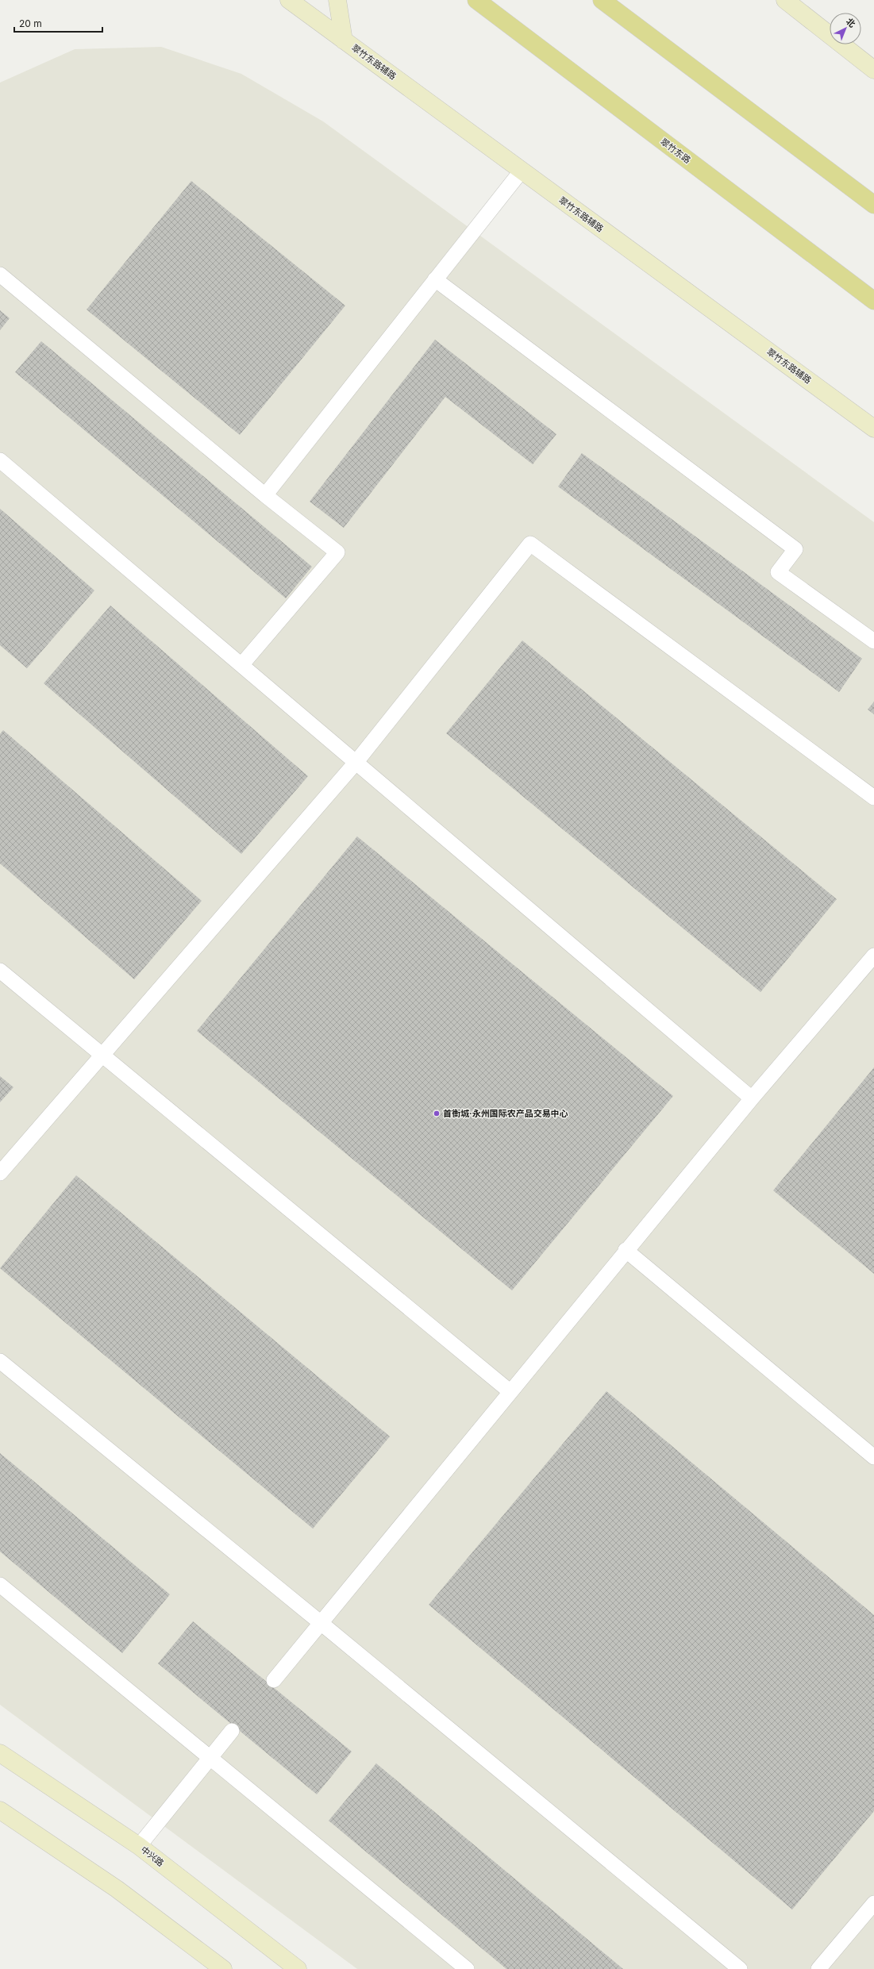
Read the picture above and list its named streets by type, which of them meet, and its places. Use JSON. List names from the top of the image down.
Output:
{
  "streets": {
    "main road": ["翠竹东路辅路", "翠竹东路", "中兴路"]
  },
  "places": ["首衡城·永州国际农产品交易中心"],
  "scale_bar": "20 m",
  "north": "top right"
}
